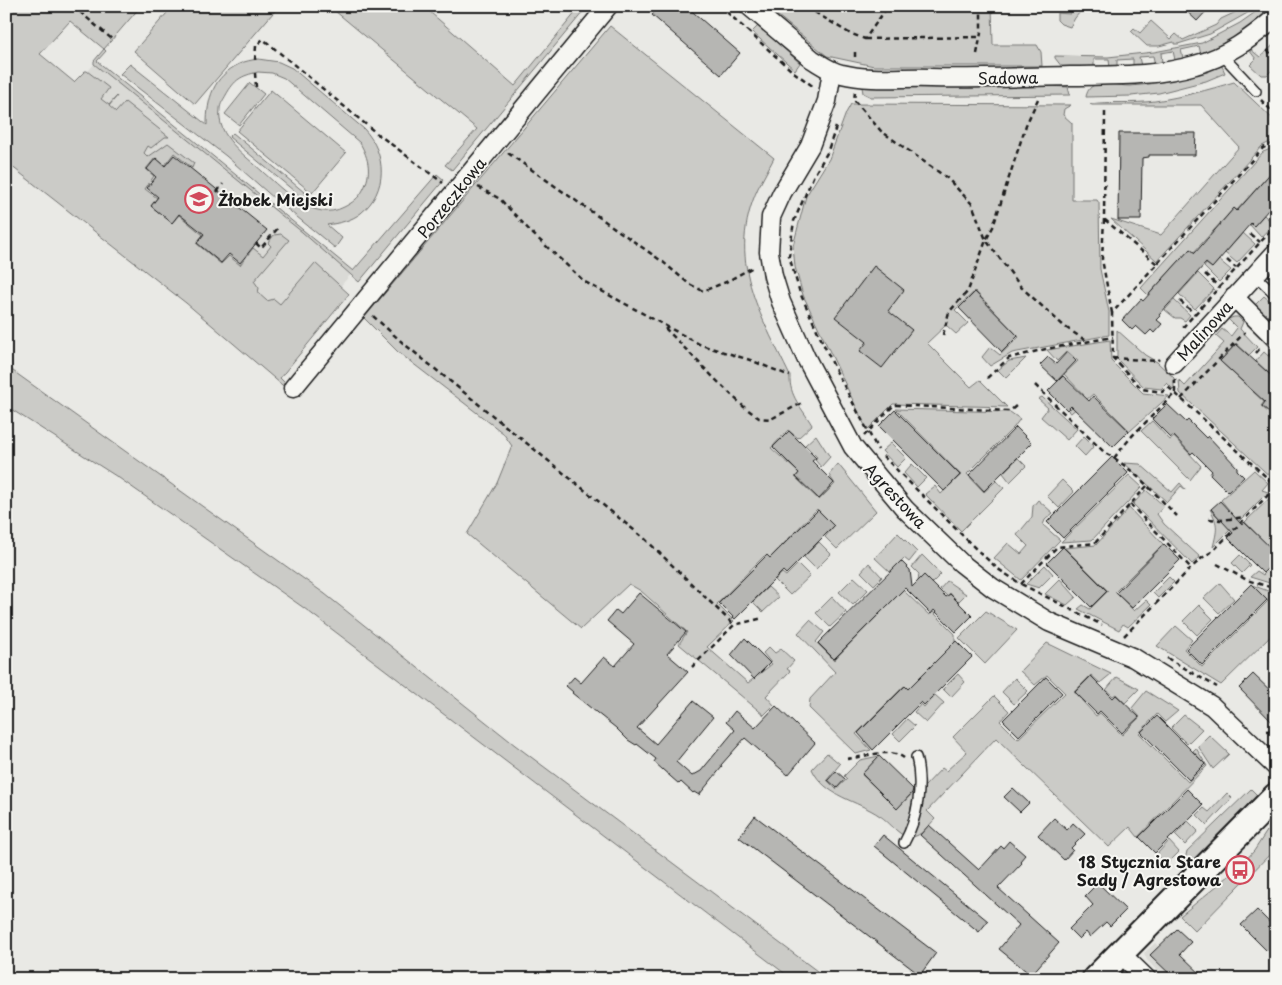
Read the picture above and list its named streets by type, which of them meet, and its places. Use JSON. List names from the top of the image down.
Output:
{
  "streets": {
    "street": [
      "Sadowa",
      "Porzeczkowa",
      "Malinowa",
      "Agrestowa"
    ]
  },
  "crossings": [
    ["Sadowa", "Agrestowa"]
  ],
  "places": {
    "school or university": ["Żłobek Miejski"],
    "bus stop": ["18 Stycznia Stare Sady / Agrestowa"]
  }
}
